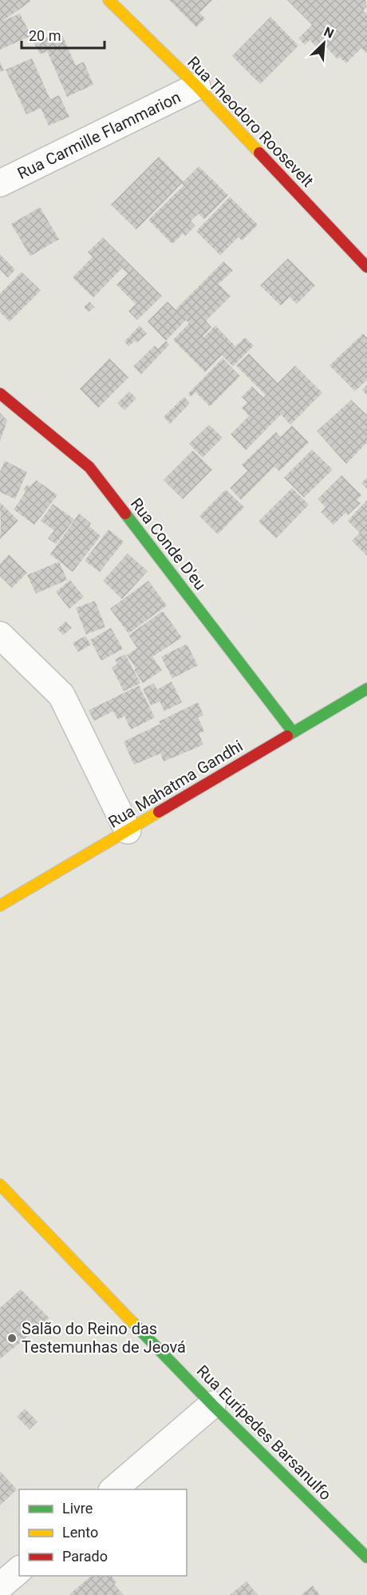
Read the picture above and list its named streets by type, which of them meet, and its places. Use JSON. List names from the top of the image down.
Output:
{
  "streets": {
    "street": [
      "Rua Theodoro Roosevelt",
      "Rua Carmille Flammarion",
      "Rua Conde D'eu",
      "Rua Mahatma Gandhi",
      "Rua Eurípedes Barsanulfo"
    ]
  },
  "crossings": [
    ["Rua Theodoro Roosevelt", "Rua Carmille Flammarion"],
    ["Rua Conde D'eu", "Rua Mahatma Gandhi"]
  ],
  "places": ["Salão do Reino das Testemunhas de Jeová"],
  "legend": ["Livre", "Lento", "Parado"],
  "scale_bar": "20 m",
  "north": "top right"
}
